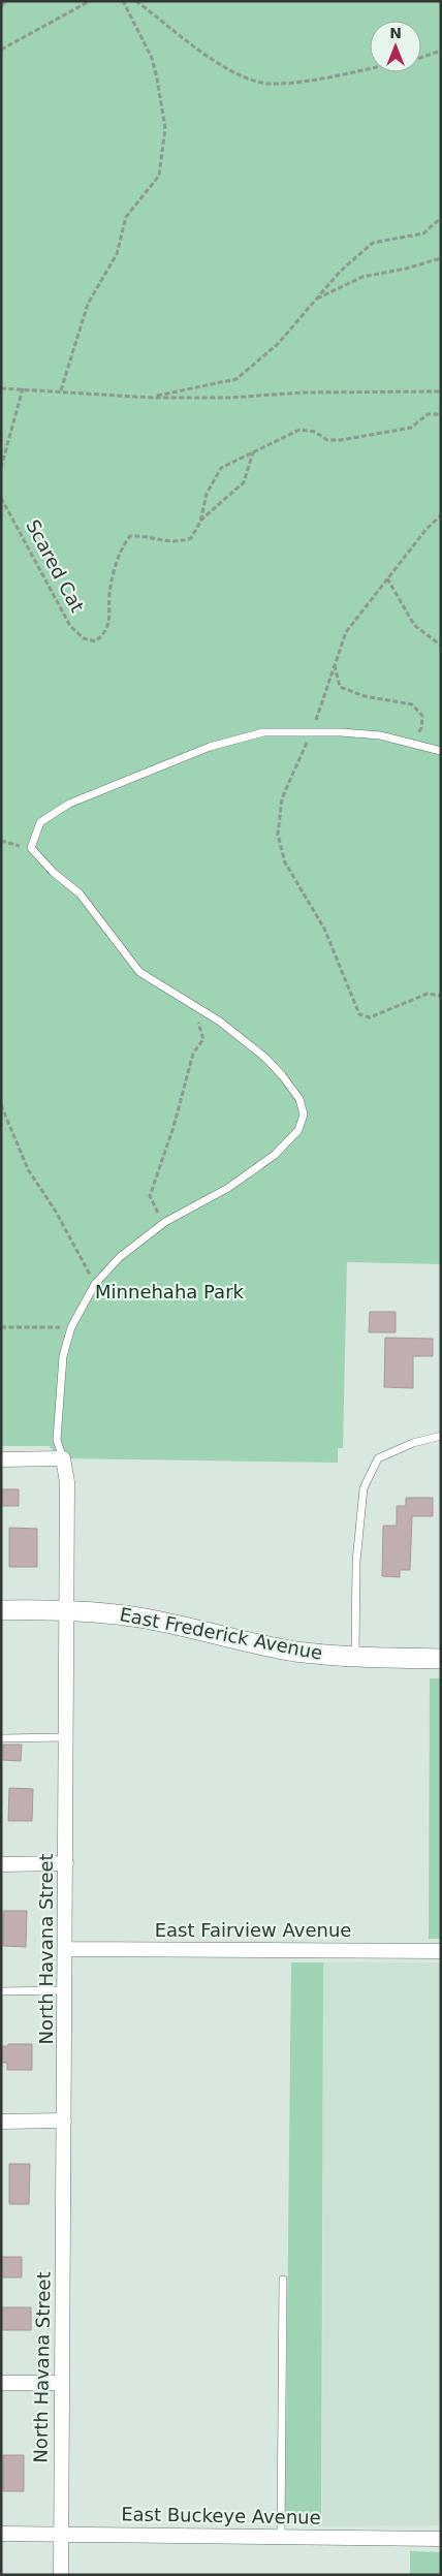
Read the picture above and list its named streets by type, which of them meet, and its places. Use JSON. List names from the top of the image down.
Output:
{
  "streets": {
    "main road": ["East Frederick Avenue"],
    "street": ["East Fairview Avenue", "North Havana Street", "East Buckeye Avenue"],
    "path": ["Scared Cat"]
  },
  "crossings": [
    ["East Frederick Avenue", "North Havana Street"],
    ["East Fairview Avenue", "North Havana Street"],
    ["North Havana Street", "East Buckeye Avenue"]
  ],
  "parks": ["Minnehaha Park"],
  "north": "top"
}
